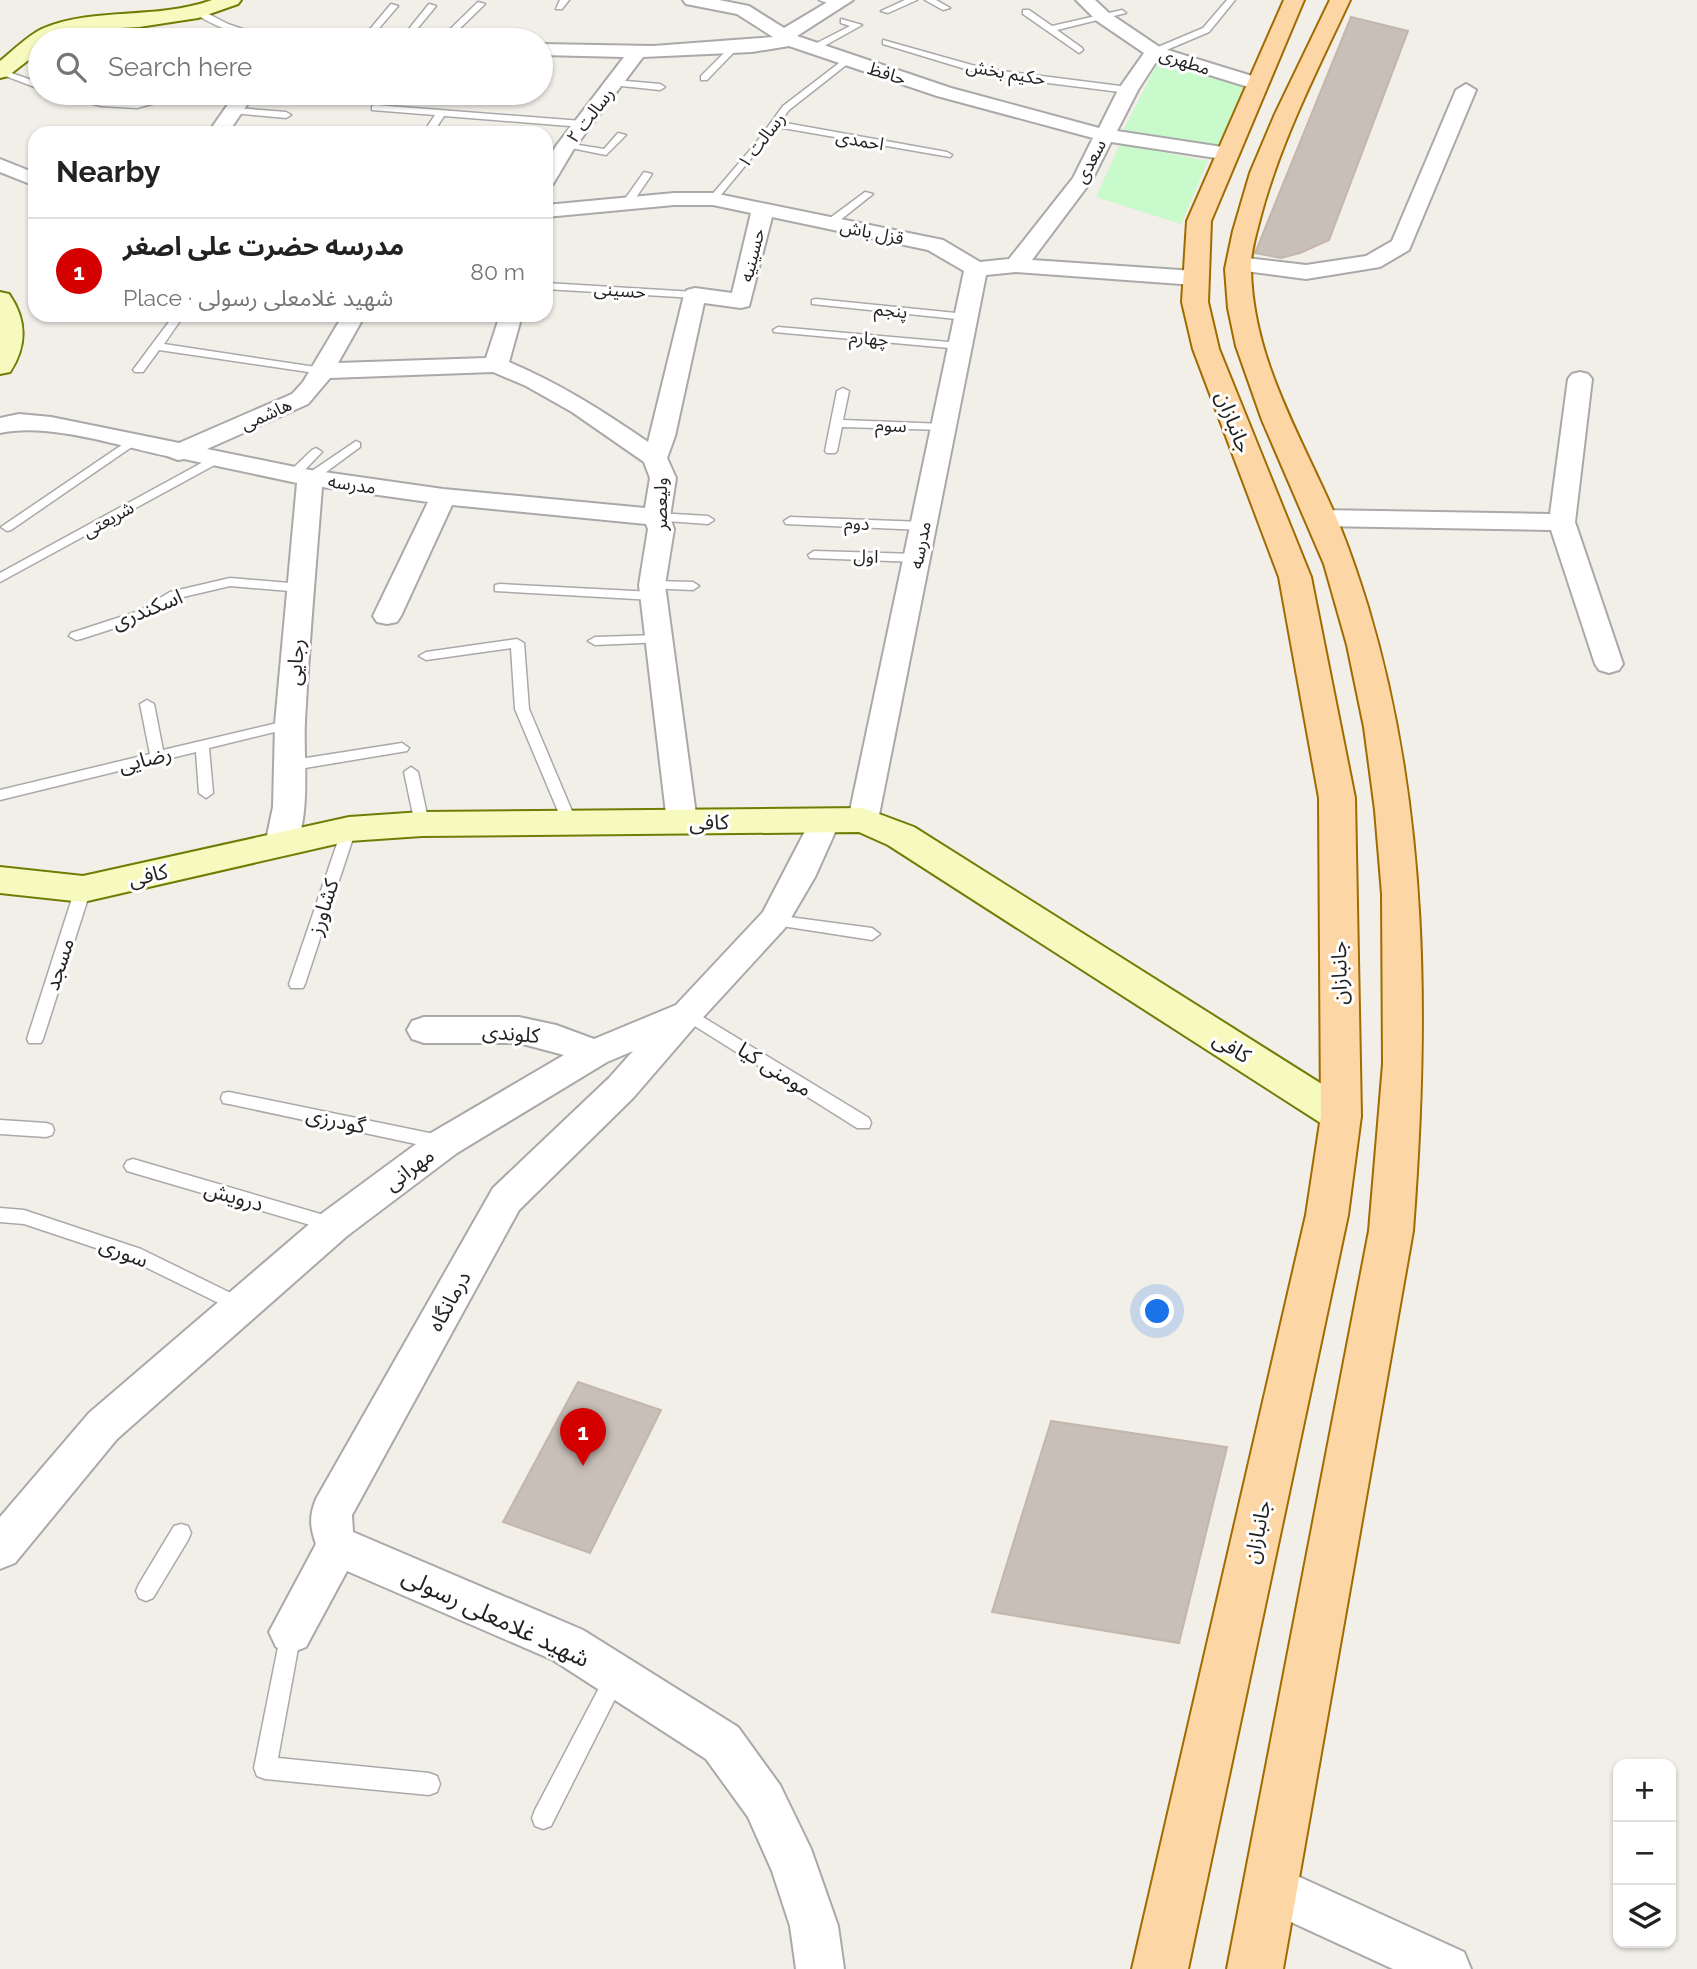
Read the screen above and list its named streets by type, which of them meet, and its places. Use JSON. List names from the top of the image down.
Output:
{
  "streets": {
    "main road": ["جانبازان"],
    "street": [
      "مطهری",
      "حافظ",
      "رسالت ۲",
      "سعدی",
      "قزل باش",
      "حسینیه",
      "هاشمی",
      "مدرسه",
      "ولیعصر",
      "رجایی",
      "کافی",
      "کلوندی",
      "مهرانی",
      "درمانگاه",
      "شهید غلامعلی رسولی"
    ],
    "lane": [
      "حکیم بخش",
      "رسالت ۱",
      "احمدی",
      "حسینی",
      "پنجم",
      "چهارم",
      "سوم",
      "شریعتی",
      "دوم",
      "اول",
      "اسکندری",
      "رضایی",
      "کشاورز",
      "مسجد",
      "مومنی کیا",
      "گودرزی",
      "درویش",
      "سوری"
    ]
  },
  "crossings": [
    ["مطهری", "سعدی"],
    ["مطهری", "جانبازان"],
    ["حکیم بخش", "سعدی"],
    ["حافظ", "رسالت ۲"],
    ["حافظ", "رسالت ۱"],
    ["حافظ", "سعدی"],
    ["حافظ", "جانبازان"],
    ["رسالت ۱", "احمدی"],
    ["رسالت ۱", "قزل باش"],
    ["قزل باش", "حسینیه"],
    ["قزل باش", "مدرسه"],
    ["حسینیه", "حسینی"],
    ["پنجم", "مدرسه"],
    ["چهارم", "مدرسه"],
    ["هاشمی", "مدرسه"],
    ["هاشمی", "ولیعصر"],
    ["جانبازان", "کافی"],
    ["سوم", "مدرسه"],
    ["مدرسه", "ولیعصر"],
    ["مدرسه", "شریعتی"],
    ["مدرسه", "دوم"],
    ["مدرسه", "اول"],
    ["مدرسه", "رجایی"],
    ["مدرسه", "کافی"],
    ["ولیعصر", "کافی"],
    ["اسکندری", "رجایی"],
    ["رجایی", "رضایی"],
    ["رجایی", "کافی"],
    ["کافی", "کشاورز"],
    ["کافی", "مسجد"],
    ["کافی", "مهرانی"],
    ["کلوندی", "مهرانی"],
    ["مومنی کیا", "مهرانی"],
    ["مومنی کیا", "درمانگاه"],
    ["گودرزی", "مهرانی"],
    ["مهرانی", "درویش"],
    ["مهرانی", "سوری"],
    ["مهرانی", "درمانگاه"],
    ["درمانگاه", "شهید غلامعلی رسولی"]
  ],
  "page": {
    "search": "Search here",
    "heading": "Nearby",
    "list": [
      {
        "mark": "1",
        "name": "مدرسه حضرت علی اصغر",
        "note": "Place · شهید غلامعلی رسولی",
        "value": "80 m"
      }
    ],
    "pins": "1",
    "map_buttons": ["+", "−"]
  }
}
